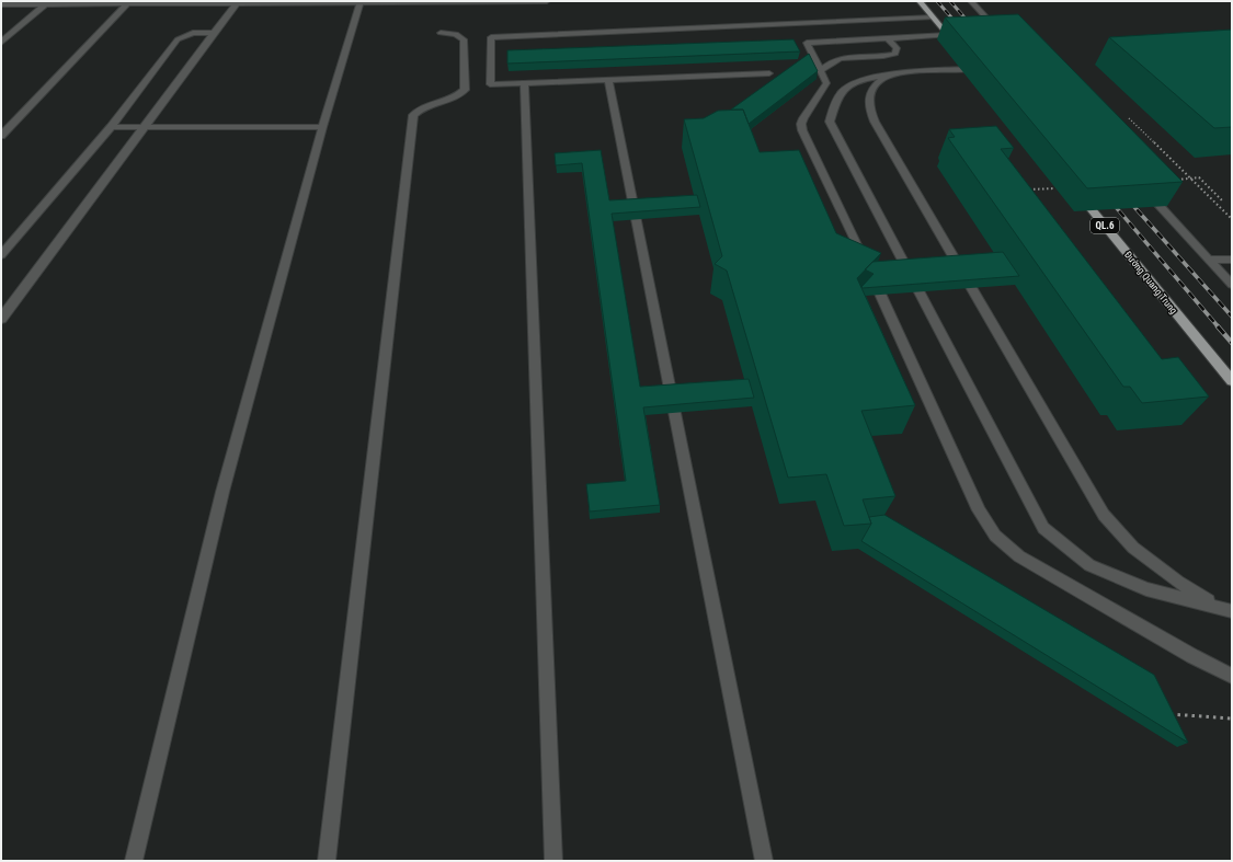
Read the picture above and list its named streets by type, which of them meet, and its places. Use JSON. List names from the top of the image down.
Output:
{
  "streets": {
    "highway": ["QL.6", "Đường Quang Trung"]
  }
}
